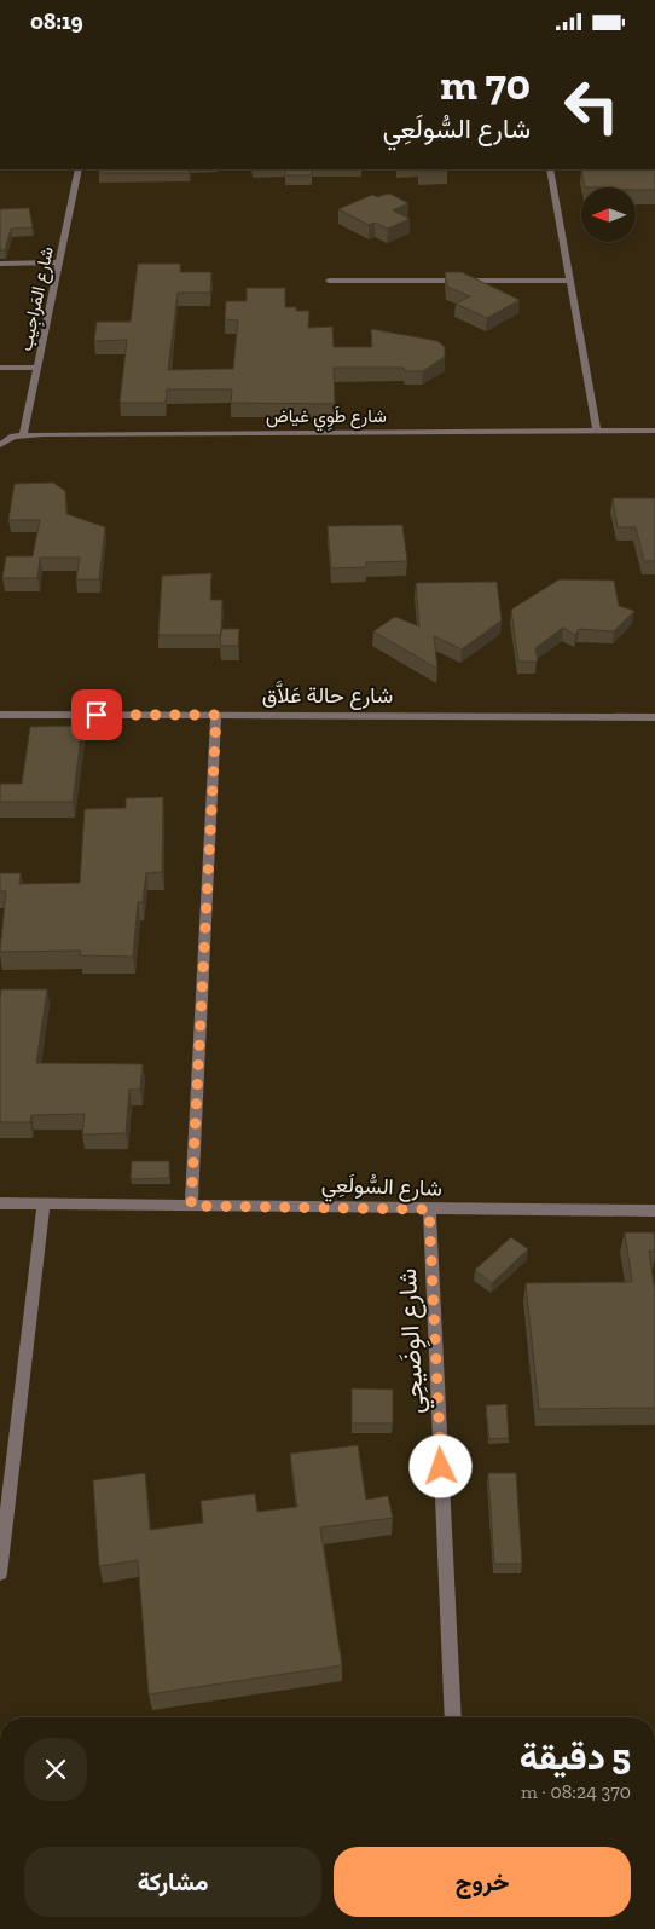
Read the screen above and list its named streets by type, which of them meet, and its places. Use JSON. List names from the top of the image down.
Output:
{
  "streets": {
    "street": [
      "شارع المَراجِيب",
      "شارع طَوِي غياض",
      "شارع حالة عَلاَّق",
      "شارع السُّولَعِي",
      "شارع الوِضَيحِي"
    ]
  },
  "crossings": [
    ["شارع المَراجِيب", "شارع طَوِي غياض"],
    ["شارع السُّولَعِي", "شارع الوِضَيحِي"]
  ],
  "north": "left",
  "page": {
    "status": "08:19",
    "turn": ["70 m", "شارع السُّولَعِي"],
    "heading": ["5 دقيقة", "370 m · 08:24"],
    "buttons": ["خروج", "مشاركة"]
  }
}
